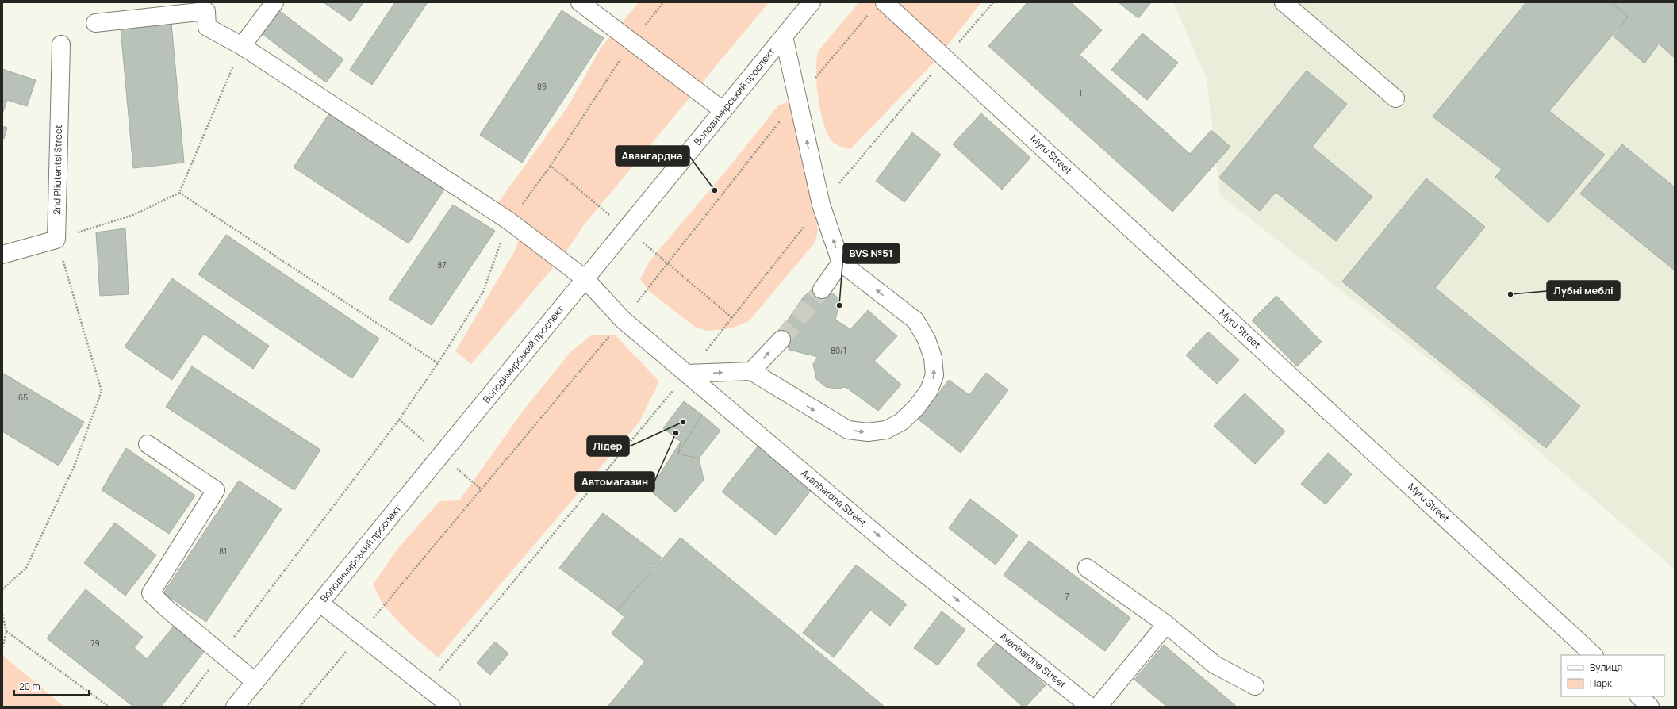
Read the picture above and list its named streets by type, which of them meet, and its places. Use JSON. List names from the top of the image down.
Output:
{
  "streets": {
    "street": [
      "Володимирський проспект",
      "Myru Street",
      "2nd Pliutentsi Street",
      "Avanhardna Street"
    ]
  },
  "crossings": [
    ["Володимирський проспект", "Avanhardna Street"]
  ],
  "one_way": ["Avanhardna Street"],
  "places": [
    "Авангардна",
    "Лубні меблі",
    "BVS №51",
    "Лідер",
    "Автомагазин"
  ],
  "house_numbers": [
    "89",
    "1",
    "87",
    "80/1",
    "65",
    "81",
    "7",
    "79"
  ],
  "legend": ["Вулиця", "Парк"],
  "scale_bar": "20 m"
}
